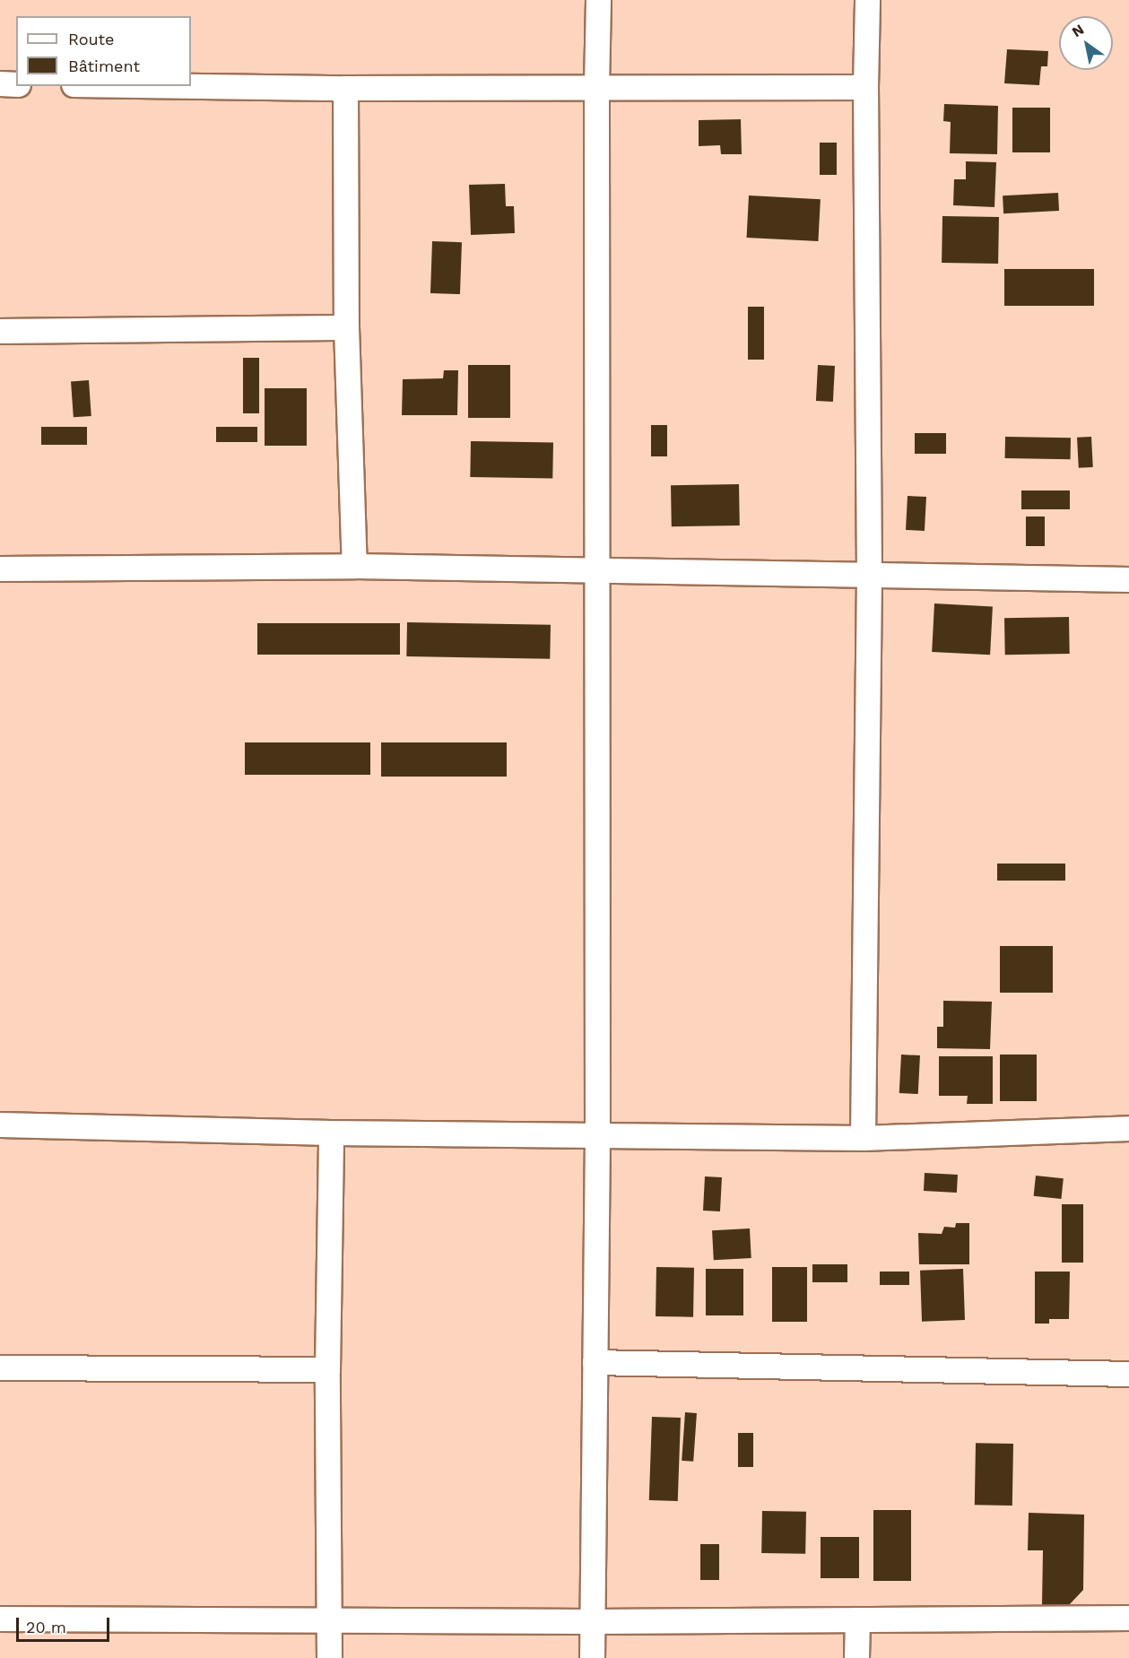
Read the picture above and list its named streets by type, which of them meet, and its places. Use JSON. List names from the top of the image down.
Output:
{
  "legend": ["Route", "Bâtiment"],
  "scale_bar": "20 m",
  "north": "top left"
}
